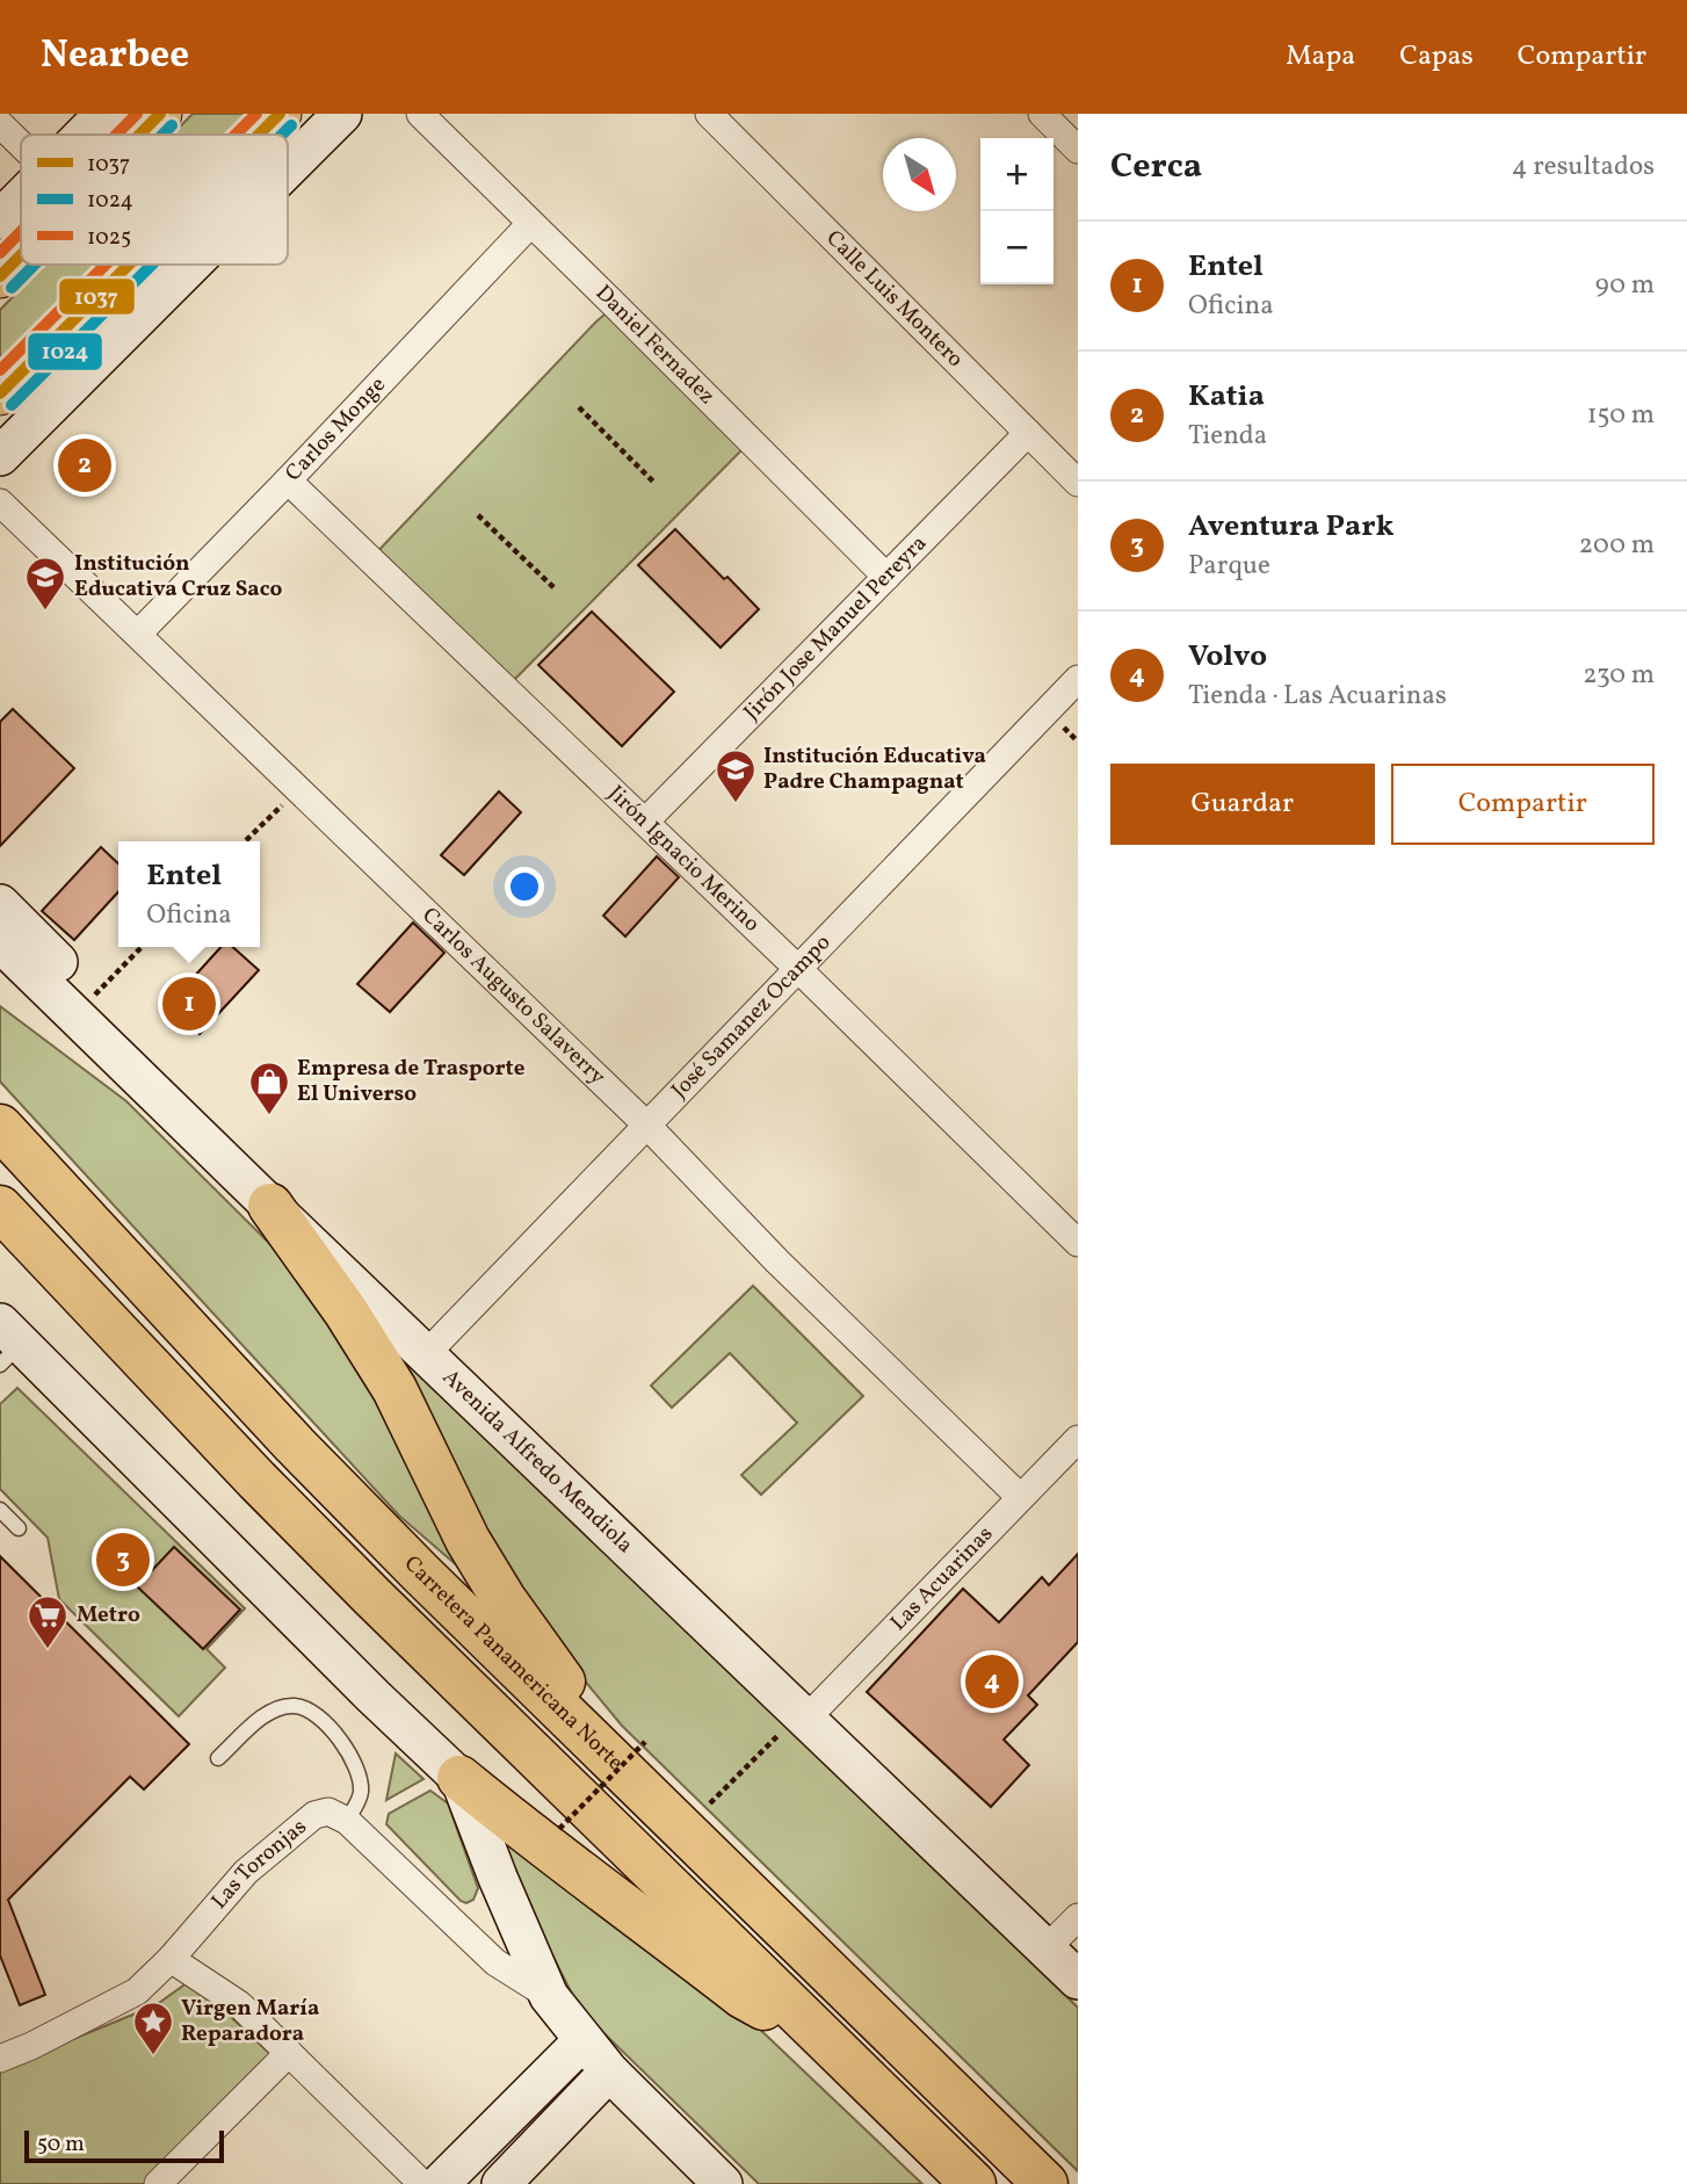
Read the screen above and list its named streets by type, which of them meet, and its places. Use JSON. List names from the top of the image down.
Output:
{
  "streets": {
    "highway": ["Carretera Panamericana Norte"],
    "main road": ["Avenida Alfredo Mendiola"],
    "street": [
      "Calle Luis Montero",
      "Daniel Fernadez",
      "Carlos Monge",
      "Jirón Jose Manuel Pereyra",
      "Jirón Ignacio Merino",
      "Carlos Augusto Salaverry",
      "José Samanez Ocampo",
      "Las Acuarinas",
      "Las Toronjas"
    ]
  },
  "crossings": [
    ["Calle Luis Montero", "Jirón Jose Manuel Pereyra"],
    ["Daniel Fernadez", "Carlos Monge"],
    ["Daniel Fernadez", "Jirón Jose Manuel Pereyra"],
    ["Carlos Monge", "Jirón Ignacio Merino"],
    ["Carlos Monge", "Carlos Augusto Salaverry"],
    ["Jirón Jose Manuel Pereyra", "Jirón Ignacio Merino"],
    ["Jirón Ignacio Merino", "José Samanez Ocampo"],
    ["Carlos Augusto Salaverry", "José Samanez Ocampo"],
    ["Carlos Augusto Salaverry", "Las Acuarinas"],
    ["José Samanez Ocampo", "Avenida Alfredo Mendiola"],
    ["Avenida Alfredo Mendiola", "Las Acuarinas"]
  ],
  "places": {
    "school or university": ["Institución Educativa Cruz Saco", "Institución Educativa Padre Champagnat"],
    "shop": ["Empresa de Trasporte El Universo"],
    "supermarket": ["Metro"],
    "place": ["Virgen María Reparadora"]
  },
  "lines": ["transit line 1037", "transit line 1025", "transit line 1024"],
  "legend": ["1037", "1024", "1025"],
  "scale_bar": "50 m",
  "north": "bottom right",
  "page": {
    "header": "Nearbee",
    "nav": ["Mapa", "Capas", "Compartir"],
    "heading": ["Cerca", "4 resultados"],
    "map_buttons": ["+", "−"],
    "list": [
      {
        "mark": "1",
        "name": "Entel",
        "note": "Oficina",
        "value": "90 m"
      },
      {
        "mark": "2",
        "name": "Katia",
        "note": "Tienda",
        "value": "150 m"
      },
      {
        "mark": "3",
        "name": "Aventura Park",
        "note": "Parque",
        "value": "200 m"
      },
      {
        "mark": "4",
        "name": "Volvo",
        "note": "Tienda · Las Acuarinas",
        "value": "230 m"
      }
    ],
    "pins": [
      "2",
      "1",
      "3",
      "4"
    ],
    "buttons": ["Guardar", "Compartir"],
    "popup": ["Entel", "Oficina"],
    "scale": "50 m"
  }
}
